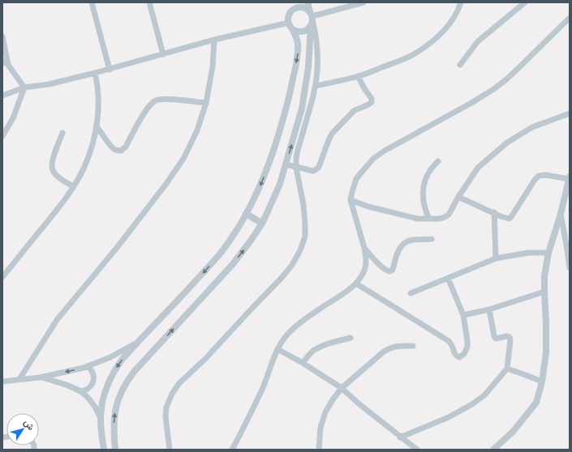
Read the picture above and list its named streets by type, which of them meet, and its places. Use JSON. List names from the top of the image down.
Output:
{
  "north": "top right"
}
